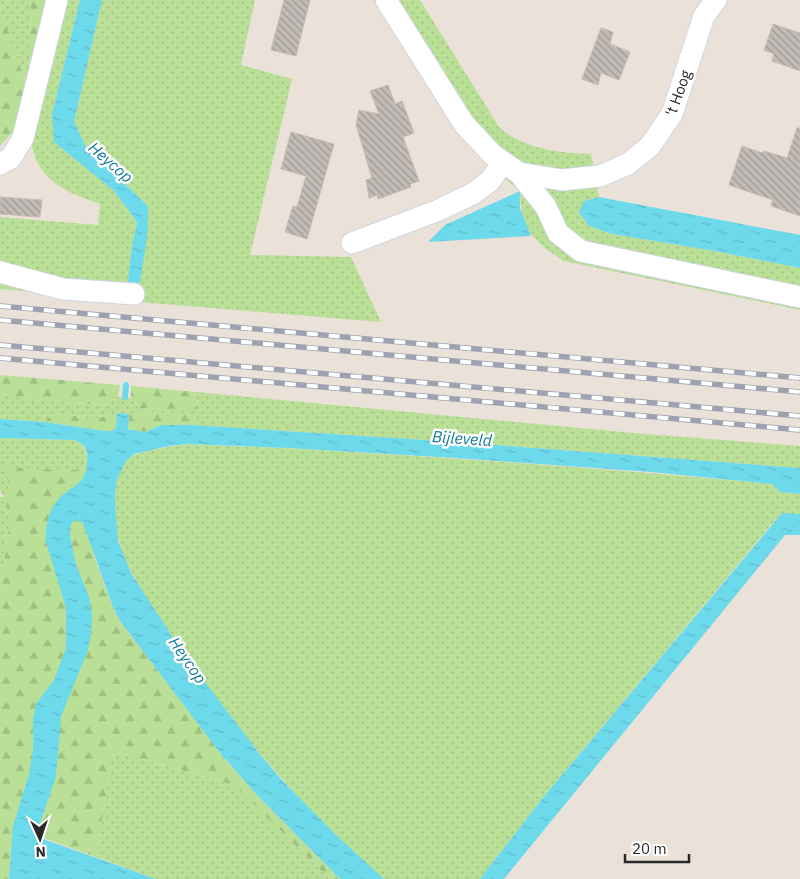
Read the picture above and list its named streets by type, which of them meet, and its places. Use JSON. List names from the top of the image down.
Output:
{
  "streets": {
    "street": ["'t Hoog"]
  },
  "water": ["Heycop", "Bijleveld"],
  "scale_bar": "20 m",
  "north": "bottom"
}
